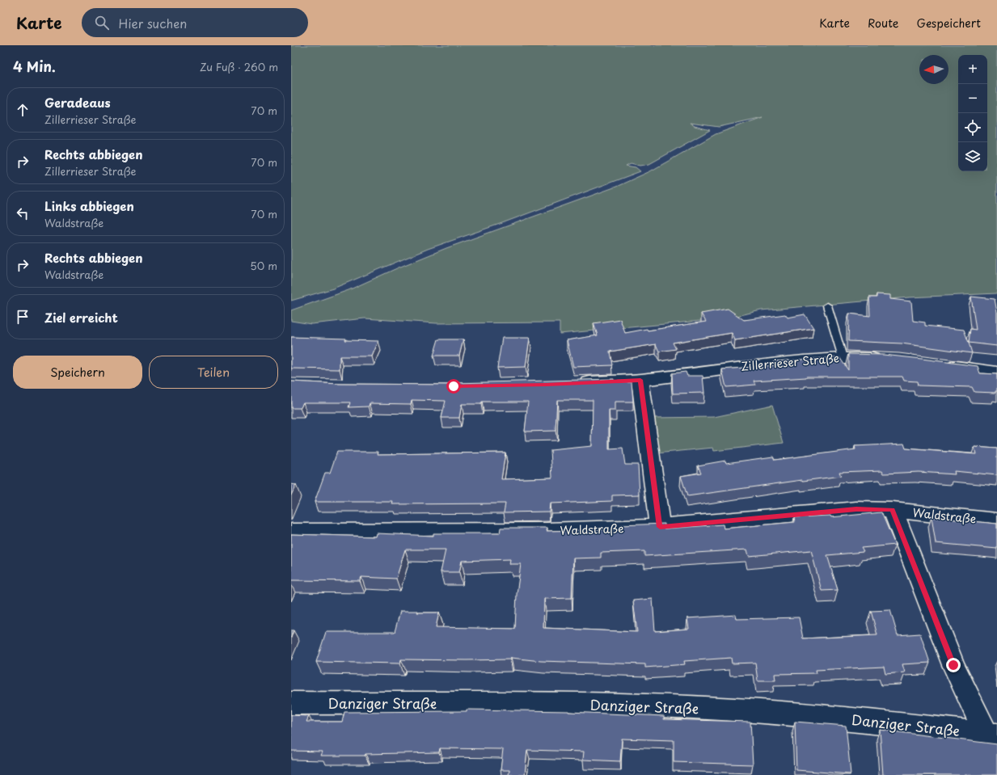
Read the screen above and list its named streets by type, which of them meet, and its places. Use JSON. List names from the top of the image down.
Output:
{
  "streets": {
    "street": ["Zillerrieser Straße", "Waldstraße", "Danziger Straße"]
  },
  "crossings": [
    ["Waldstraße", "Danziger Straße"]
  ],
  "north": "left",
  "page": {
    "header": "Karte",
    "search": "Hier suchen",
    "nav": ["Karte", "Route", "Gespeichert"],
    "heading": ["4 Min.", "Zu Fuß · 260 m"],
    "map_buttons": ["+", "−"],
    "list": [
      ["Geradeaus", "Zillerrieser Straße", "70 m"],
      ["Rechts abbiegen", "Zillerrieser Straße", "70 m"],
      ["Links abbiegen", "Waldstraße", "70 m"],
      ["Rechts abbiegen", "Waldstraße", "50 m"],
      "Ziel erreicht"
    ],
    "buttons": ["Speichern", "Teilen"]
  }
}
